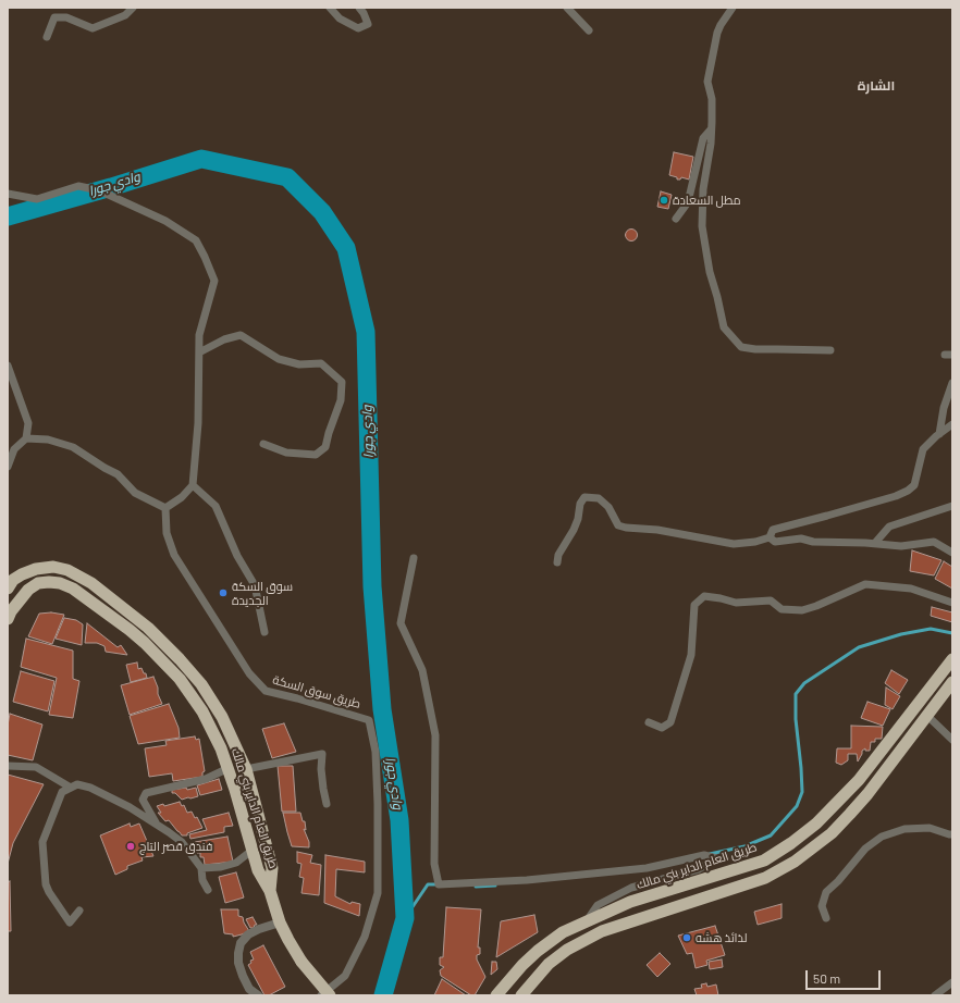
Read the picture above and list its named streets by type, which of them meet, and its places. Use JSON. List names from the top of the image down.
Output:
{
  "streets": {
    "highway": ["طريق العام الداير بني مالك"],
    "street": ["طريق سوق السكة"]
  },
  "districts": ["الشارة"],
  "water": ["وادي جورا"],
  "places": [
    "مطل السعادة",
    "سوق السكة الجديدة",
    "فندق قصر التاج",
    "لذائذ هشه"
  ],
  "scale_bar": "50 m"
}
